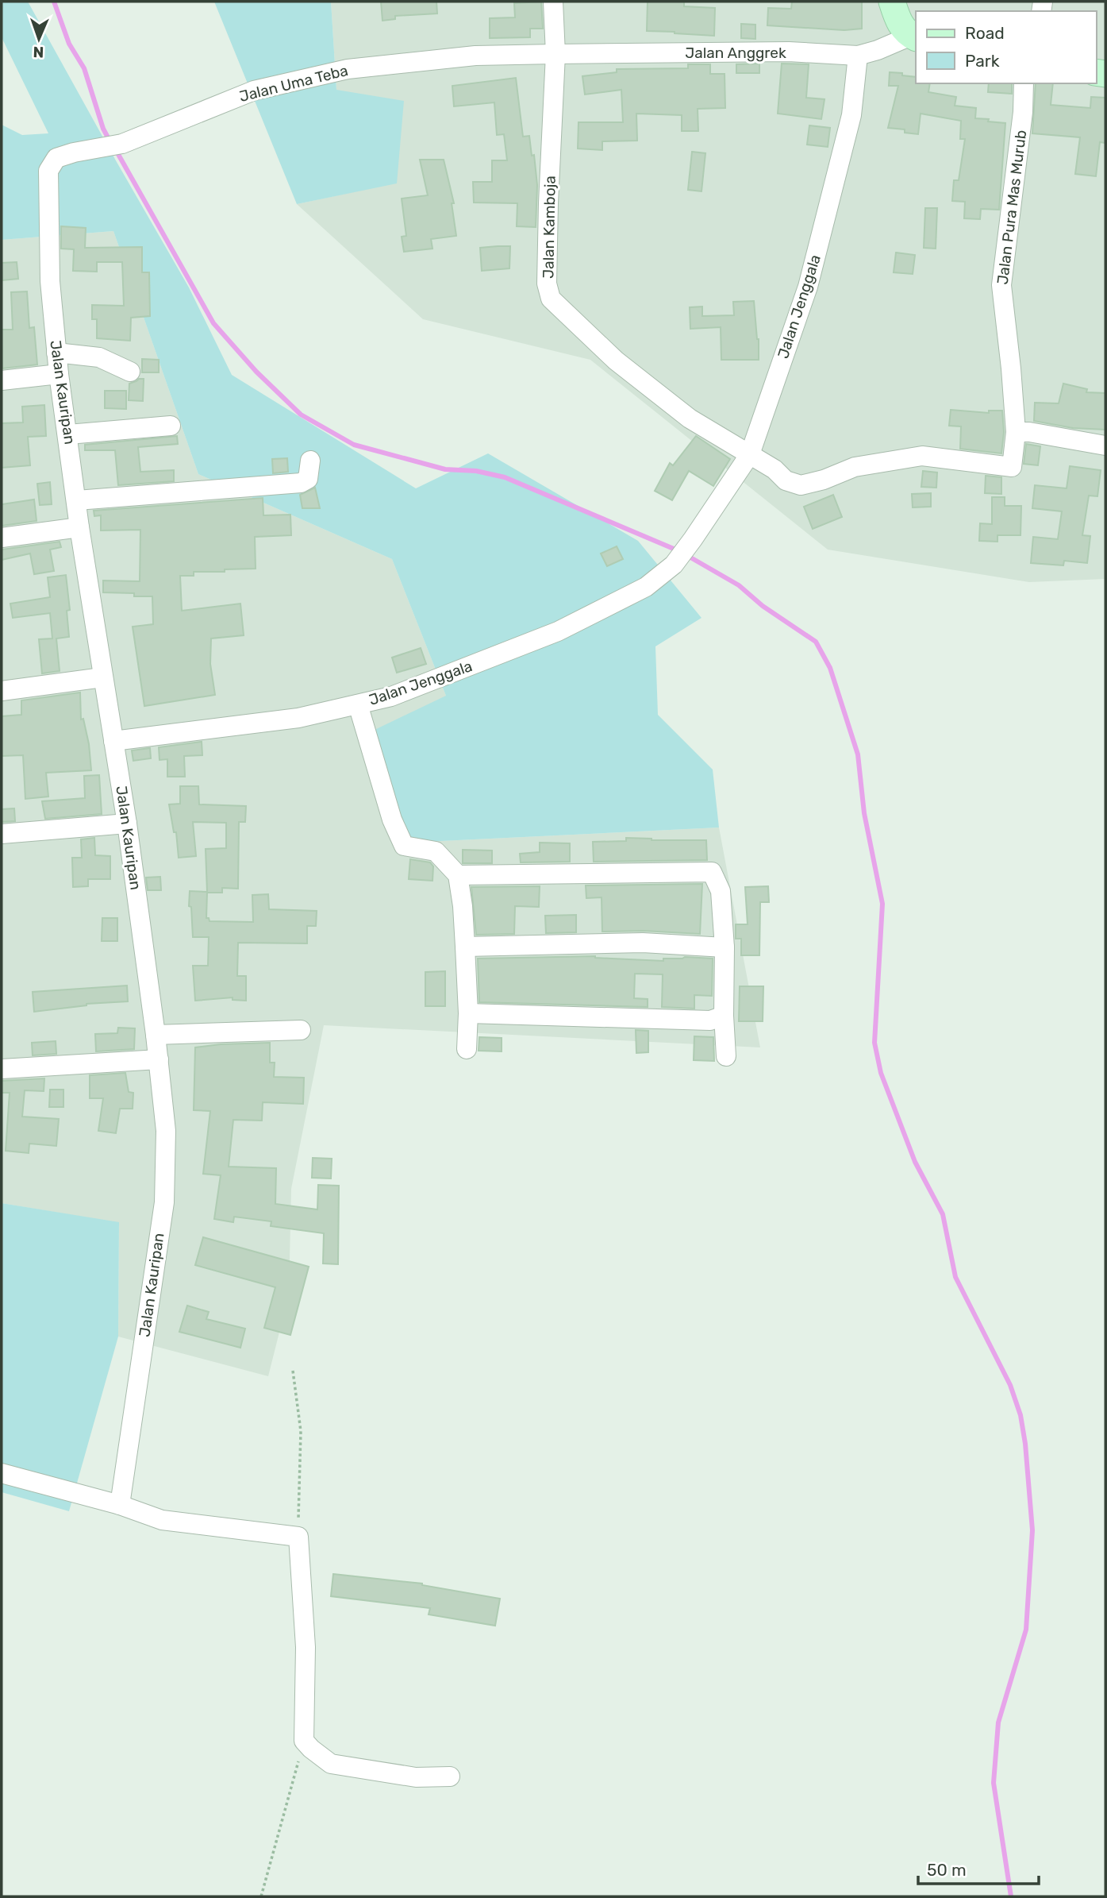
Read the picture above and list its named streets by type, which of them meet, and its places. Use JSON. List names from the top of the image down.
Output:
{
  "streets": {
    "street": [
      "Jalan Anggrek",
      "Jalan Uma Teba",
      "Jalan Pura Mas Murub",
      "Jalan Kamboja",
      "Jalan Jenggala",
      "Jalan Kauripan"
    ]
  },
  "crossings": [
    ["Jalan Anggrek", "Jalan Uma Teba"],
    ["Jalan Anggrek", "Jalan Kamboja"],
    ["Jalan Anggrek", "Jalan Jenggala"],
    ["Jalan Uma Teba", "Jalan Kamboja"],
    ["Jalan Uma Teba", "Jalan Kauripan"],
    ["Jalan Pura Mas Murub", "Jalan Kamboja"],
    ["Jalan Kamboja", "Jalan Jenggala"],
    ["Jalan Jenggala", "Jalan Kauripan"]
  ],
  "legend": ["Road", "Park"],
  "scale_bar": "50 m",
  "north": "bottom"
}
